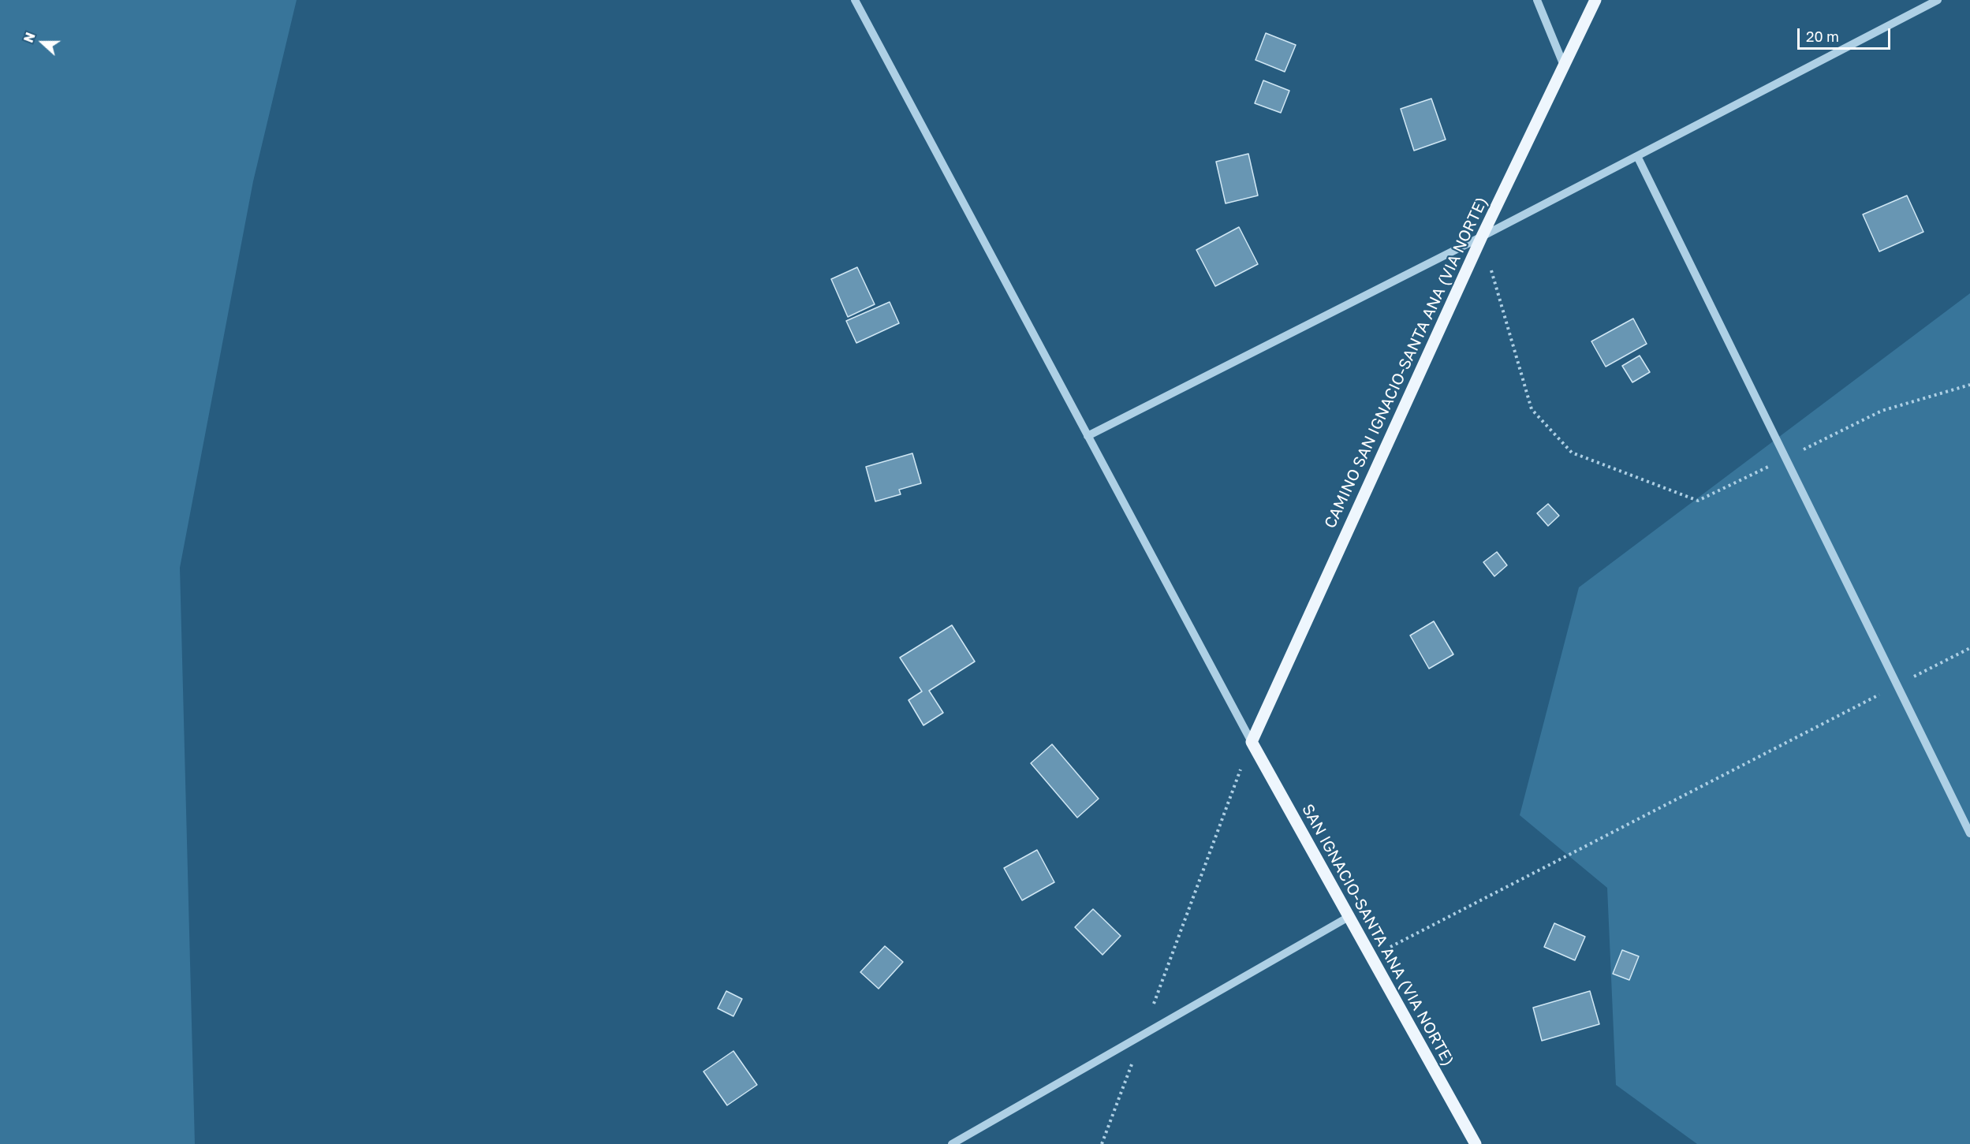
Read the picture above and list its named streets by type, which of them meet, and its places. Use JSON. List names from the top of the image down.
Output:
{
  "streets": {
    "main road": ["CAMINO SAN IGNACIO-SANTA ANA (VIA NORTE)", "SAN IGNACIO-SANTA ANA (VIA NORTE)"]
  },
  "crossings": [
    ["CAMINO SAN IGNACIO-SANTA ANA (VIA NORTE)", "SAN IGNACIO-SANTA ANA (VIA NORTE)"]
  ],
  "scale_bar": "20 m",
  "north": "left"
}
